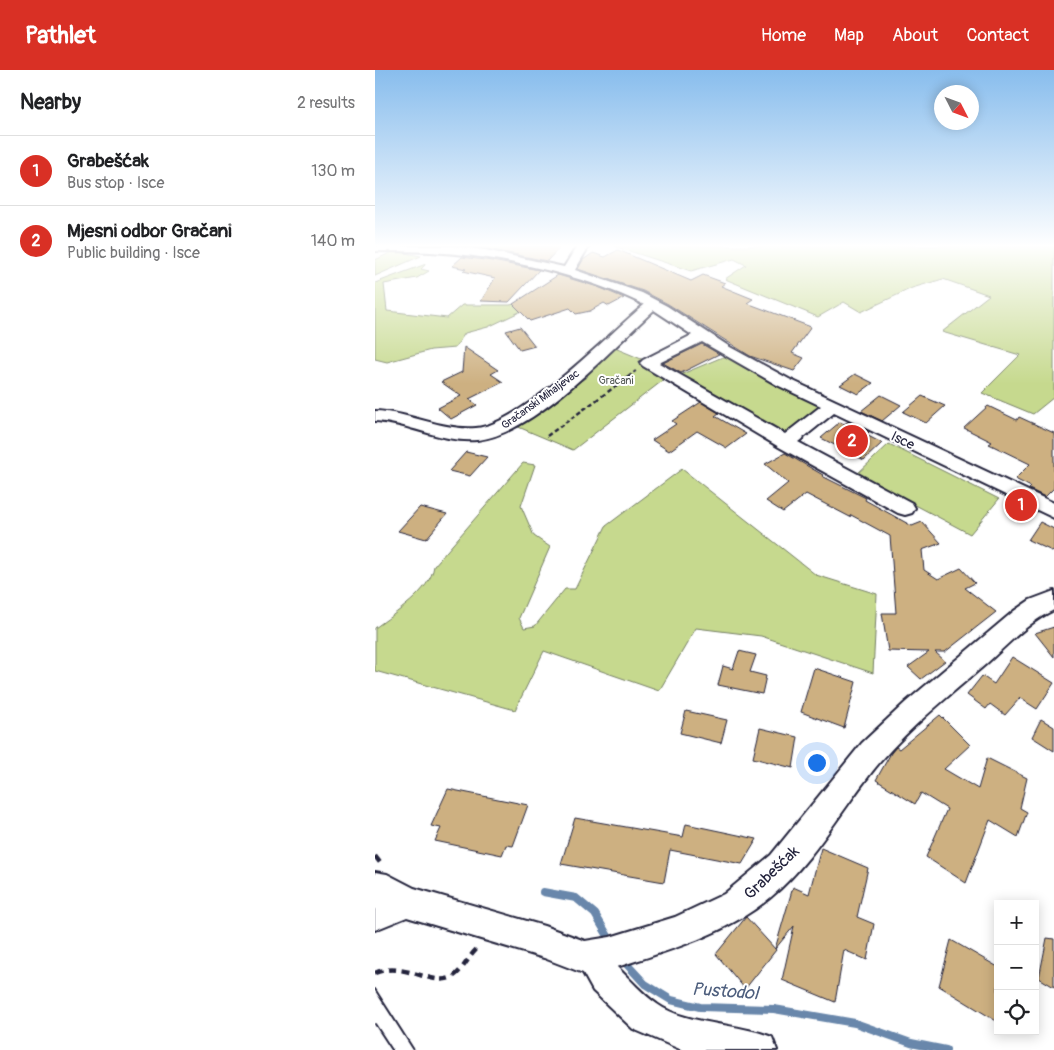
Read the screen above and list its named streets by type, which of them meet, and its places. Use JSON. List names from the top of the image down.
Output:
{
  "streets": {
    "street": ["Gračanski Mihaljevac", "Isce", "Grabešćak"]
  },
  "crossings": [
    ["Gračanski Mihaljevac", "Isce"]
  ],
  "water": ["Pustodol"],
  "parks": ["Gračani"],
  "north": "bottom right",
  "page": {
    "header": "Pathlet",
    "nav": [
      "Home",
      "Map",
      "About",
      "Contact"
    ],
    "heading": ["Nearby", "2 results"],
    "list": [
      {
        "mark": "1",
        "name": "Grabešćak",
        "note": "Bus stop · Isce",
        "value": "130 m"
      },
      {
        "mark": "2",
        "name": "Mjesni odbor Gračani",
        "note": "Public building · Isce",
        "value": "140 m"
      }
    ],
    "pins": ["2", "1"],
    "map_buttons": ["+", "−"]
  }
}
